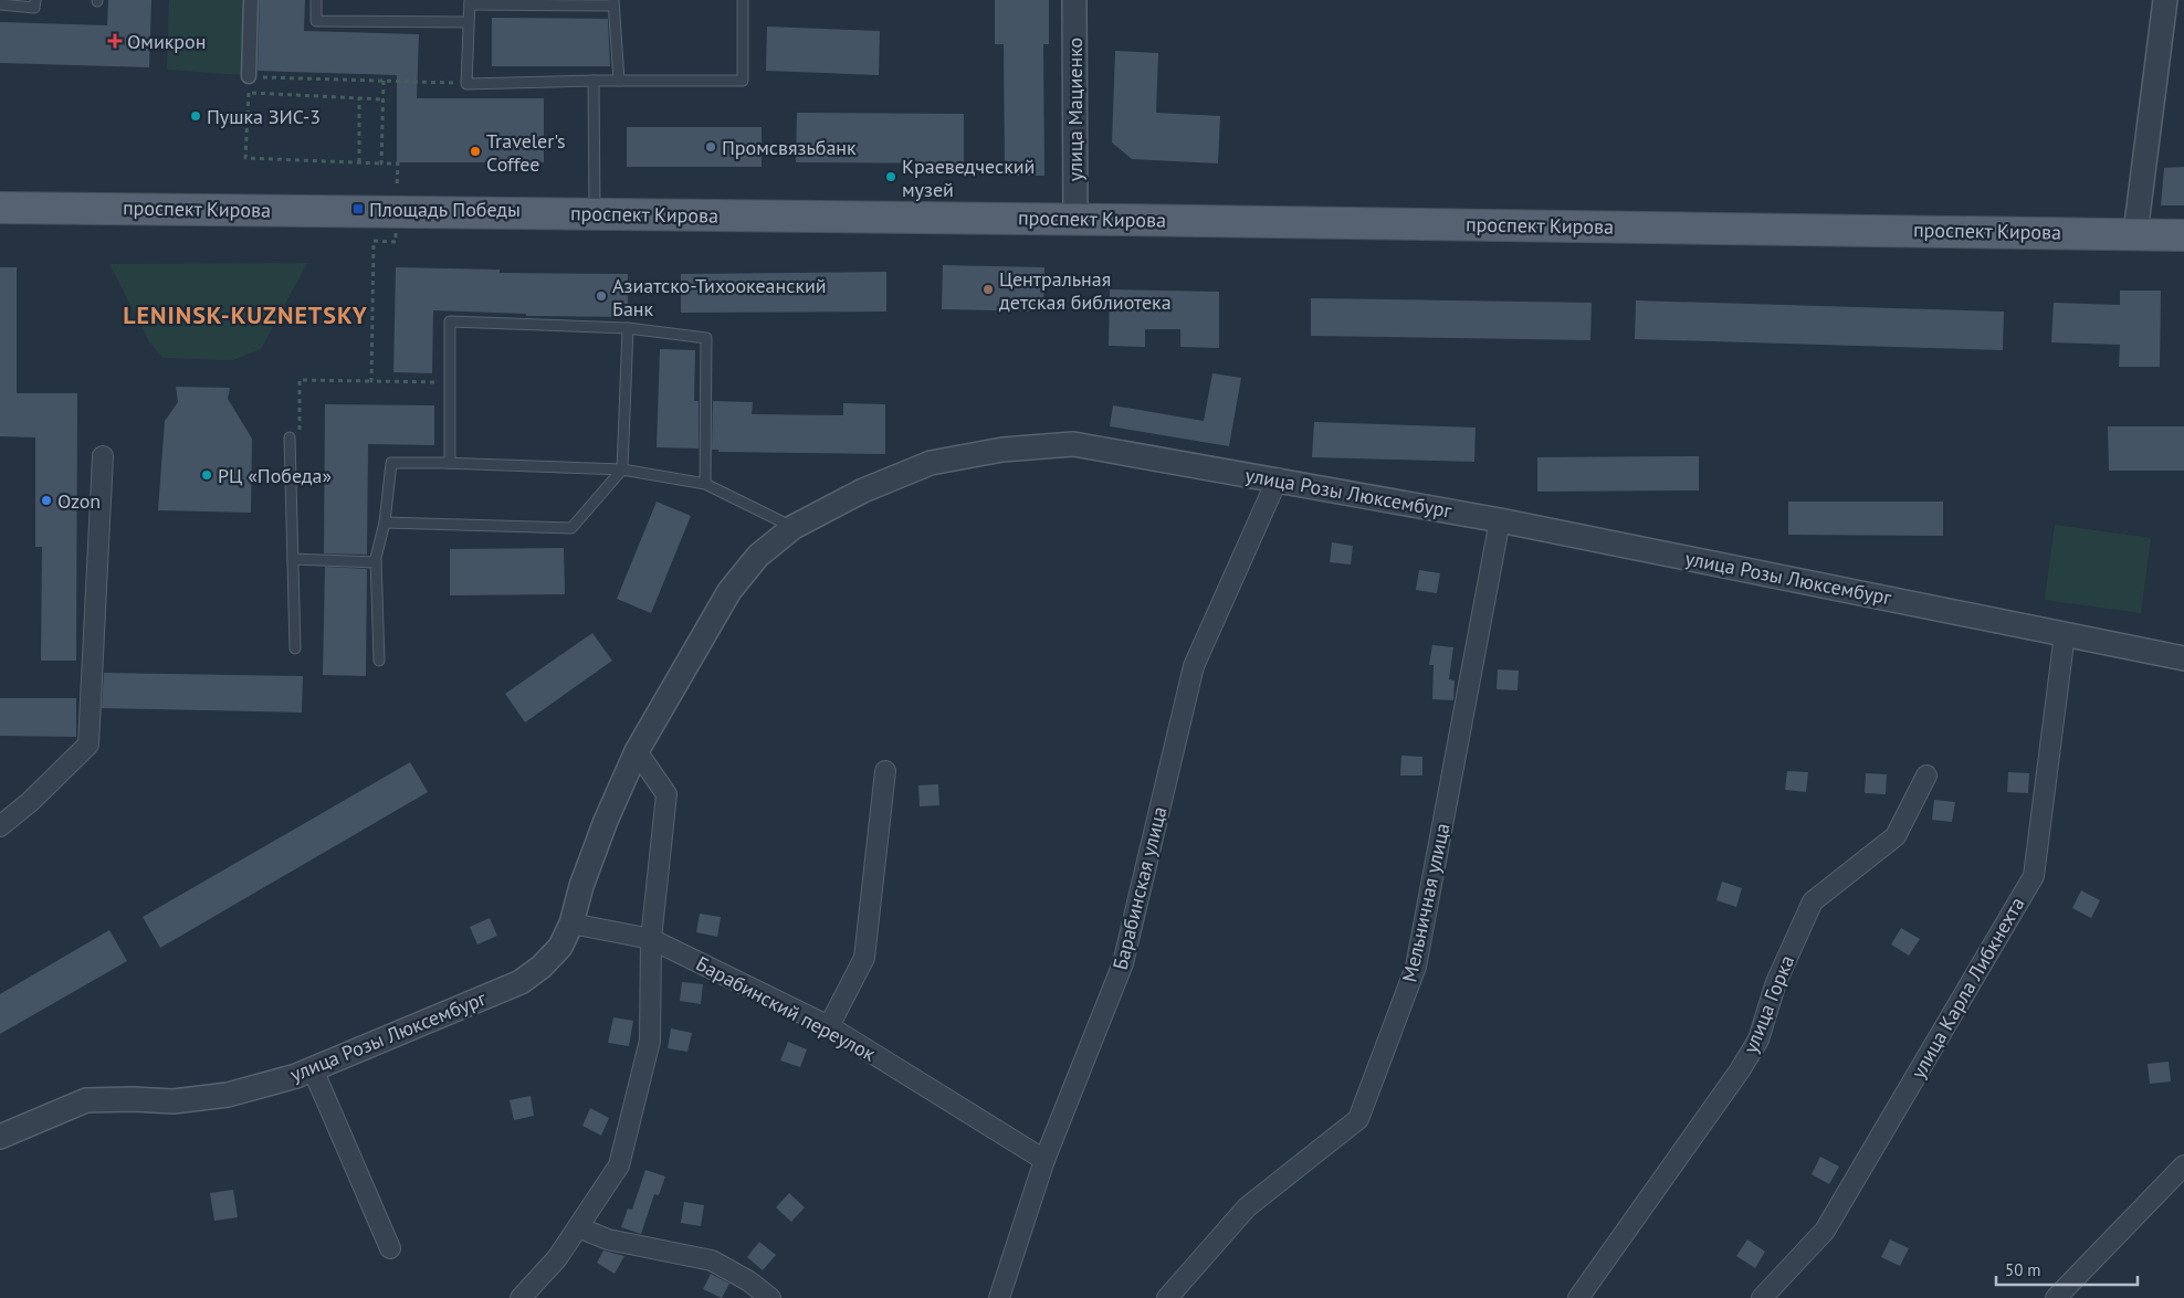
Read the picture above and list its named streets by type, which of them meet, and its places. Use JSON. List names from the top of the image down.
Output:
{
  "streets": {
    "main road": ["проспект Кирова"],
    "street": [
      "улица Мациенко",
      "улица Розы Люксембург",
      "Барабинская улица",
      "Мельничная улица",
      "улица Карла Либкнехта",
      "улица Горка",
      "Барабинский переулок"
    ]
  },
  "crossings": [
    ["улица Мациенко", "проспект Кирова"],
    ["улица Розы Люксембург", "Барабинская улица"],
    ["улица Розы Люксембург", "Мельничная улица"],
    ["улица Розы Люксембург", "улица Карла Либкнехта"],
    ["улица Розы Люксембург", "Барабинский переулок"],
    ["Барабинская улица", "Барабинский переулок"]
  ],
  "districts": ["LENINSK-KUZNETSKY"],
  "places": {
    "health": ["Омикрон"],
    "other": [
      "Пушка ЗИС-3",
      "Промсвязьбанк",
      "Traveler's Coffee",
      "Краеведческий музей",
      "Центральная детская библиотека",
      "Азиатско-Тихоокеанский Банк",
      "РЦ «Победа»",
      "Ozon"
    ],
    "transit": ["Площадь Победы"]
  },
  "scale_bar": "50 m"
}
